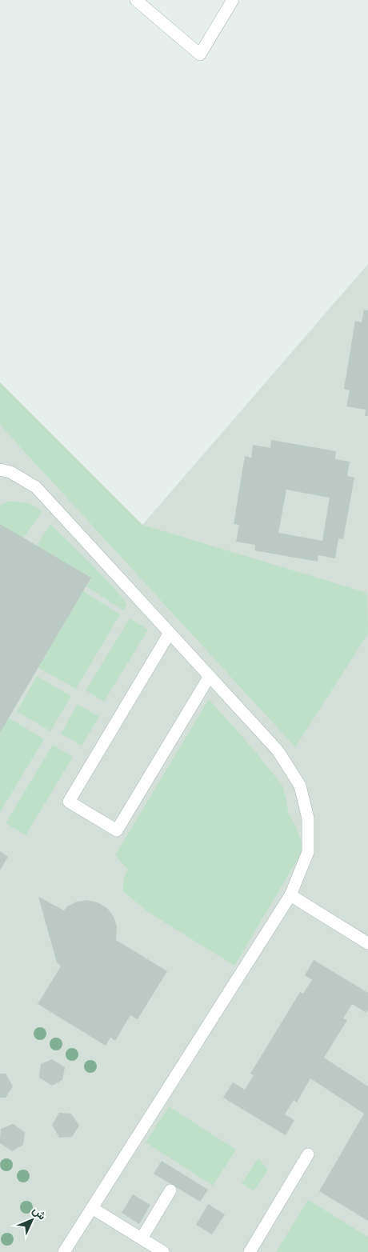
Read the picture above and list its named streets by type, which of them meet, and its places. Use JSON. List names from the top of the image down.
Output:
{
  "north": "top right"
}
